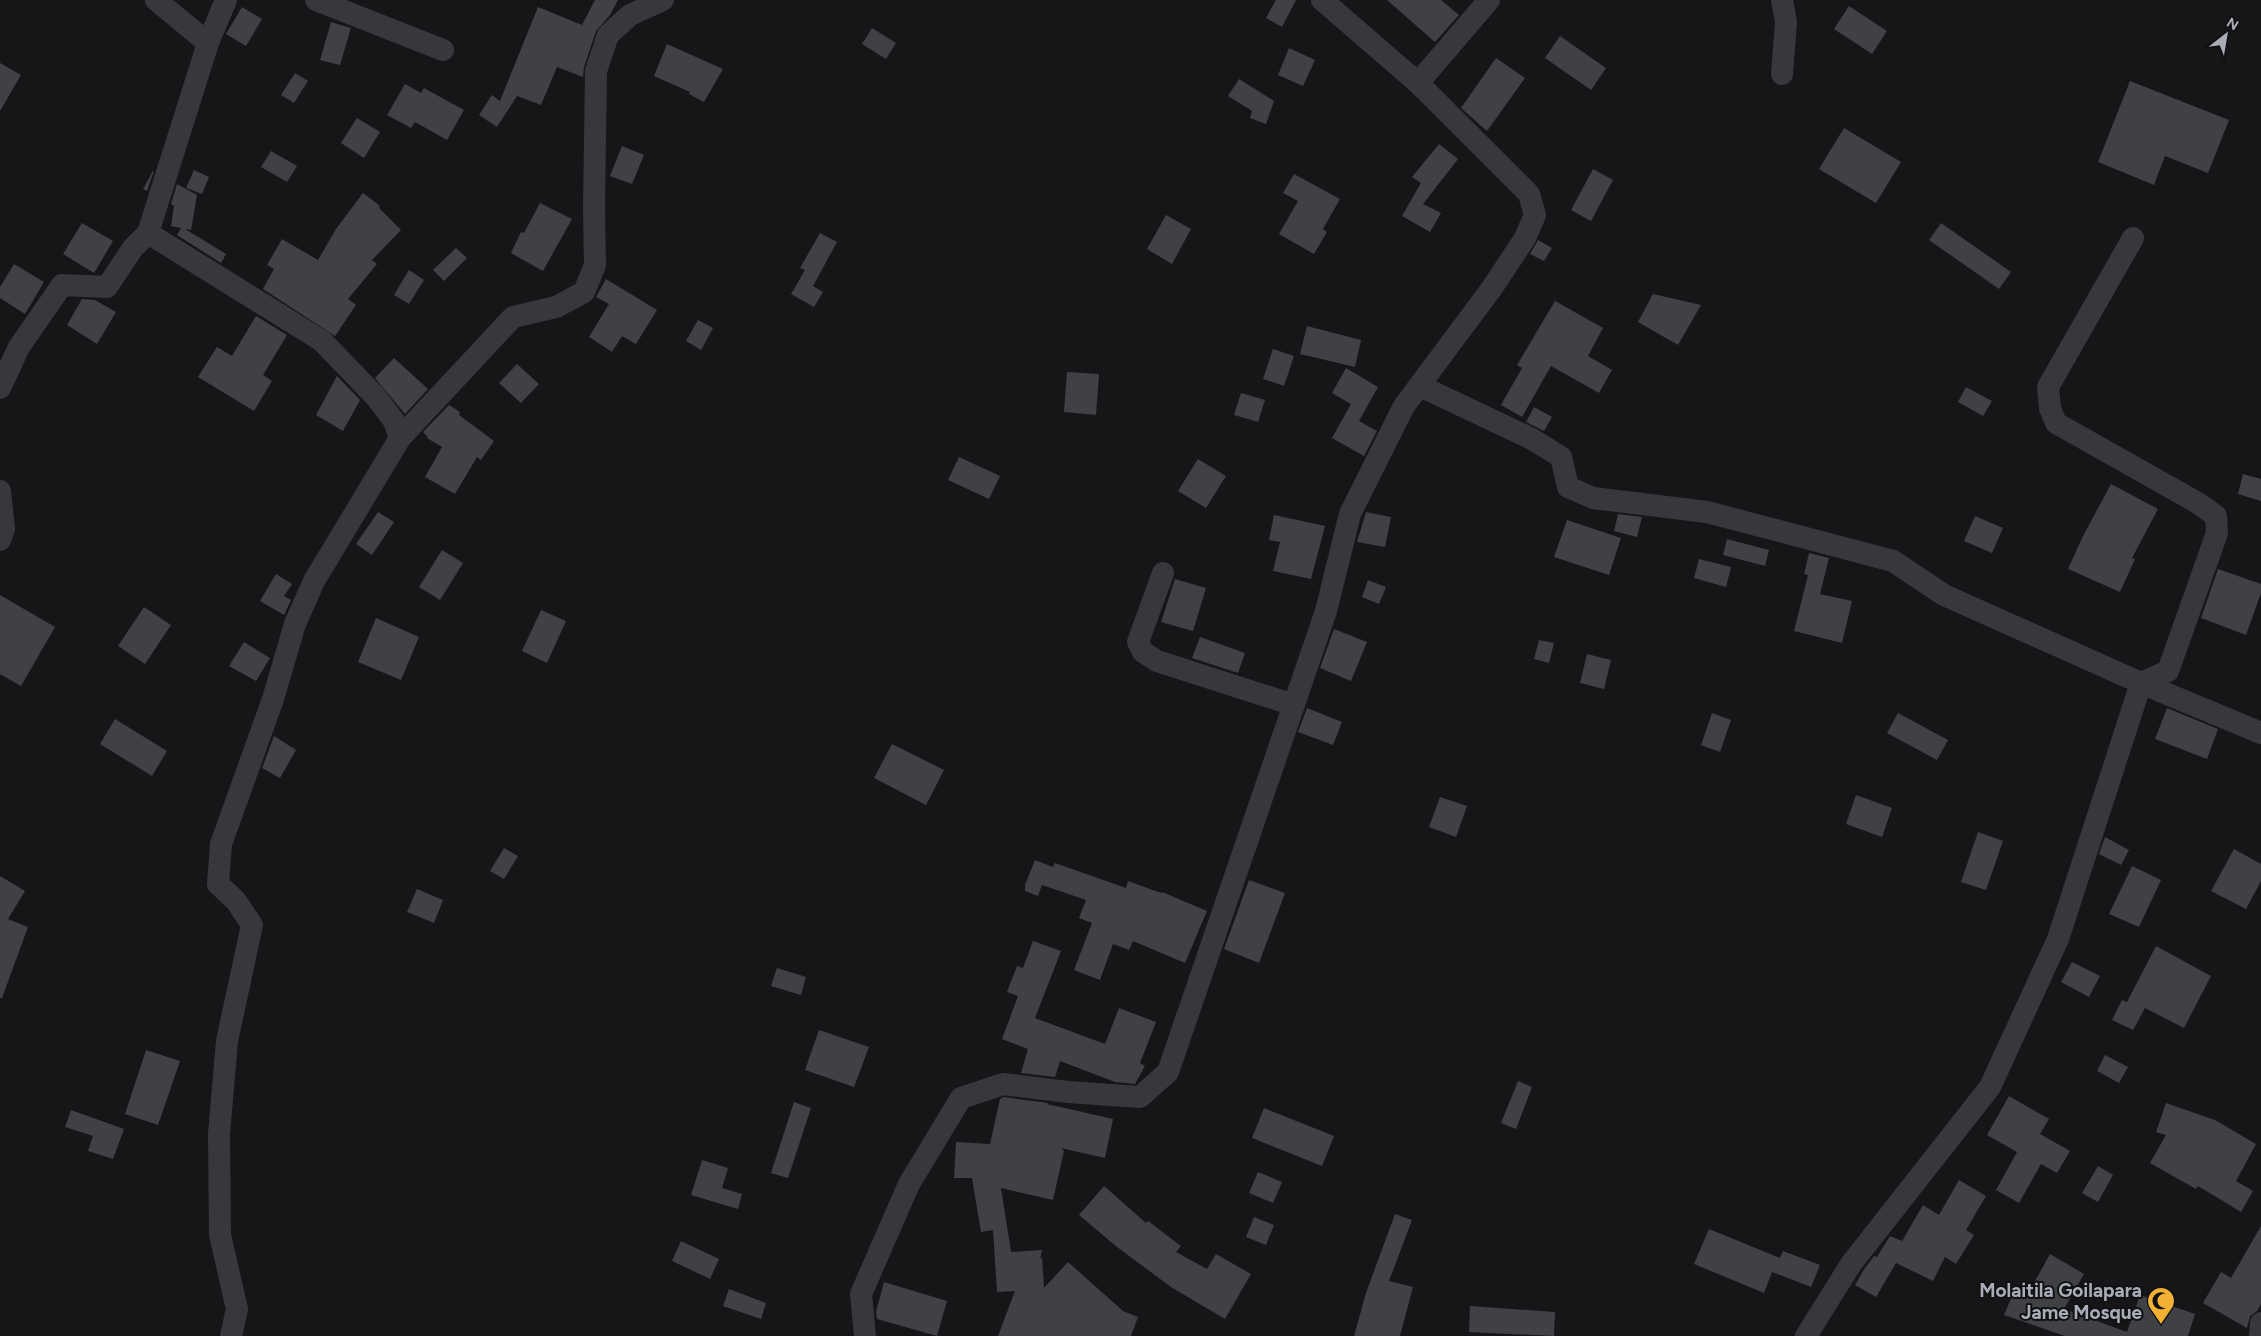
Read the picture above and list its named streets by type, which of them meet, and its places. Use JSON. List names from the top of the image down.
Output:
{
  "places": {
    "mosque": ["Molaitila Goilapara Jame Mosque"]
  },
  "north": "top right"
}
